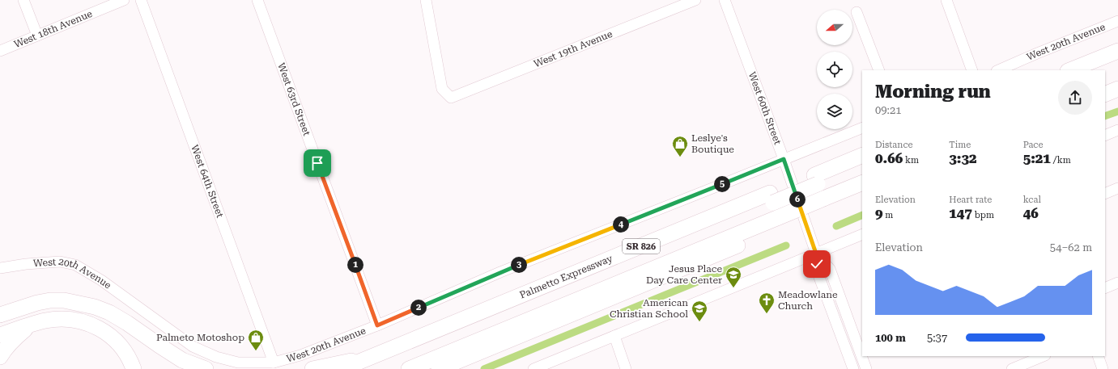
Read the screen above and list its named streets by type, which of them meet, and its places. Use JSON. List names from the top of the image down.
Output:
{
  "streets": {
    "highway": ["SR 826", "Palmetto Expressway"],
    "street": [
      "West 18th Avenue",
      "West 20th Avenue",
      "West 19th Avenue",
      "West 63rd Street",
      "West 60th Street",
      "West 64th Street"
    ]
  },
  "crossings": [
    ["West 20th Avenue", "West 63rd Street"],
    ["West 20th Avenue", "West 60th Street"],
    ["West 20th Avenue", "West 64th Street"]
  ],
  "places": {
    "shop": ["Leslye's Boutique", "Palmeto Motoshop"],
    "school or university": ["Jesus Place Day Care Center", "American Christian School"],
    "church": ["Meadowlane Church"]
  },
  "north": "left",
  "page": {
    "heading": ["Morning run", "09:21"],
    "stats": [
      ["Distance", "0.66 km"],
      ["Time", "3:32"],
      ["Pace", "5:21 /km"],
      ["Elevation", "9 m"],
      ["Heart rate", "147 bpm"],
      ["kcal", "46"]
    ],
    "pins": [
      "5",
      "6",
      "4",
      "1",
      "3",
      "2"
    ],
    "chart": ["Elevation", "54–62 m"],
    "list": [
      {
        "name": "100 m",
        "note": "5:37"
      }
    ]
  }
}
